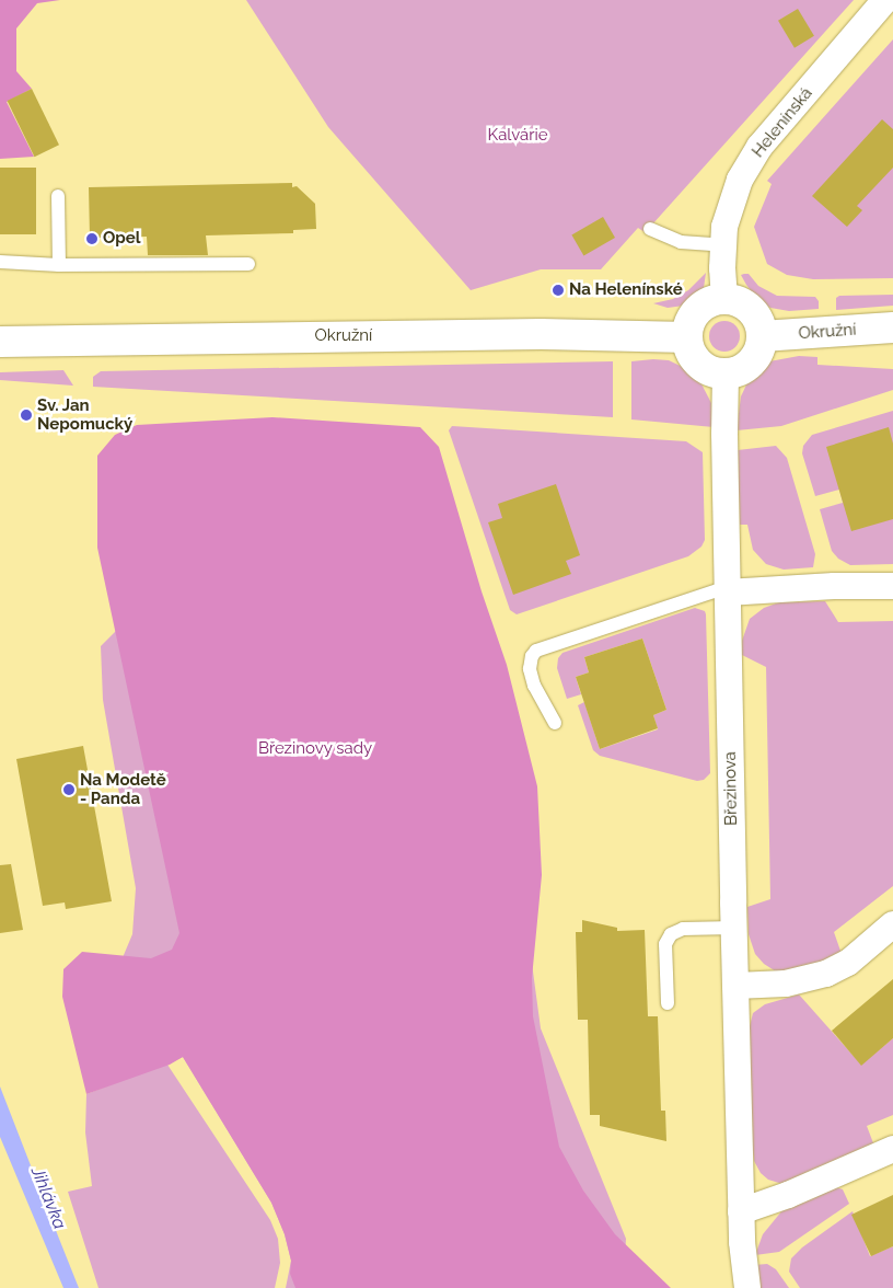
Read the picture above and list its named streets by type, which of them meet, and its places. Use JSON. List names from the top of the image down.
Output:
{
  "streets": {
    "street": ["Helenínská", "Okružní", "Březinova"]
  },
  "crossings": [
    ["Helenínská", "Okružní"],
    ["Helenínská", "Březinova"],
    ["Okružní", "Březinova"]
  ],
  "water": ["Jihlávka"],
  "parks": ["Kalvárie", "Březinovy sady"],
  "places": [
    "Opel",
    "Na Helenínské",
    "Sv. Jan Nepomucký",
    "Na Modetě - Panda"
  ]
}
